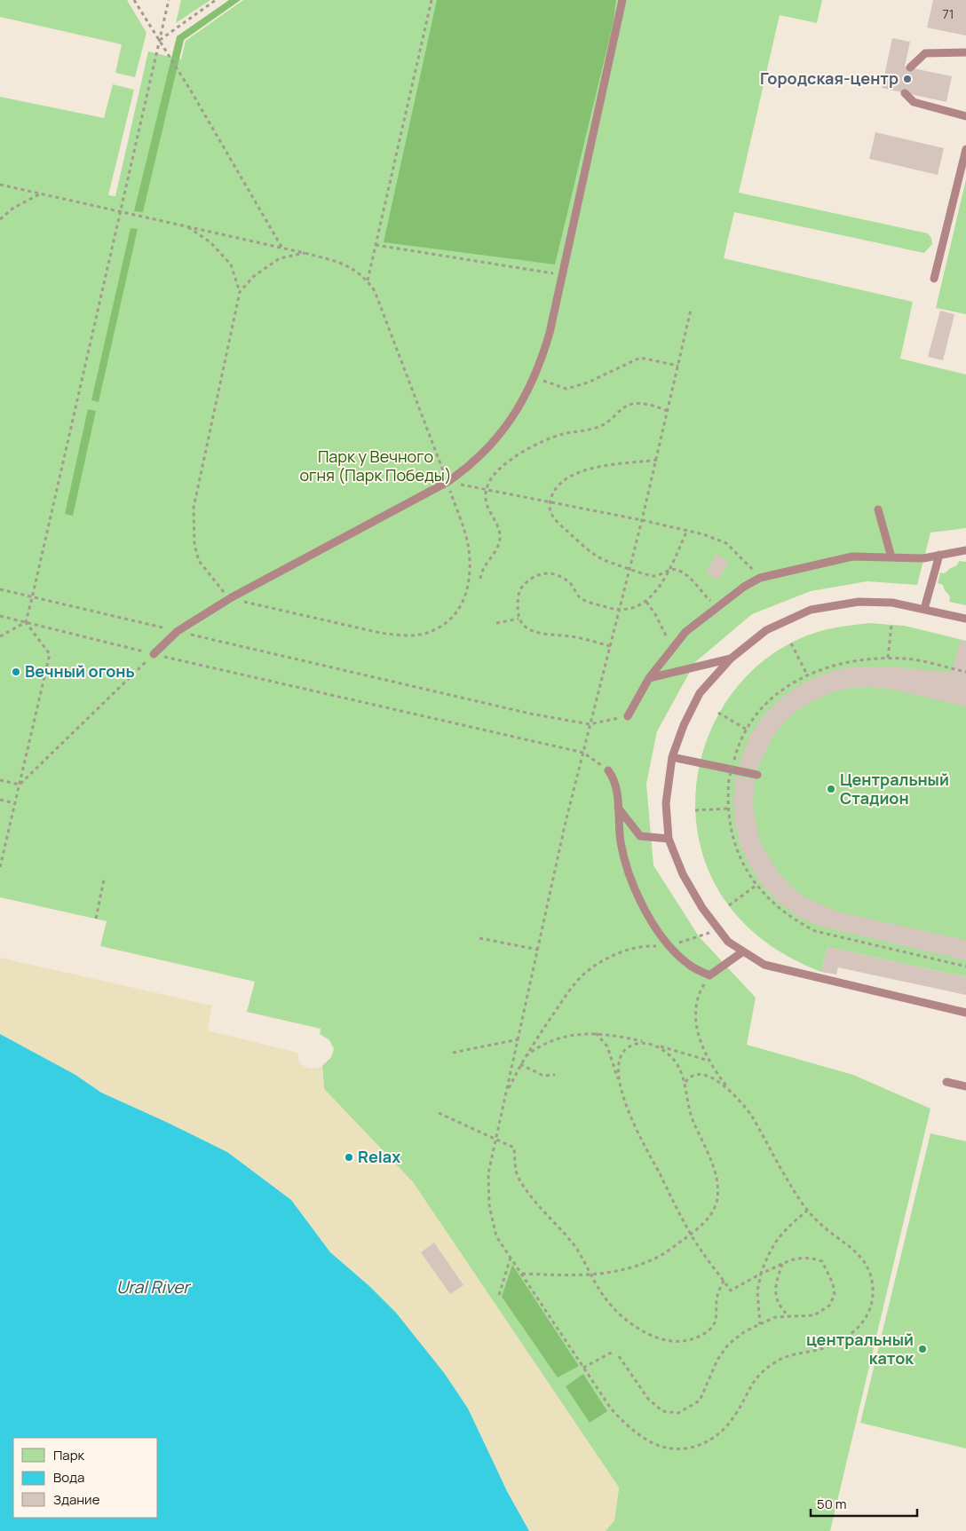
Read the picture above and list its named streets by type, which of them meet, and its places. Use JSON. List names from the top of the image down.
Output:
{
  "water": ["Ural River"],
  "parks": ["Парк у Вечного огня (Парк Победы)"],
  "places": [
    "Городская-центр",
    "Вечный огонь",
    "Центральный Стадион",
    "Relax",
    "центральный каток"
  ],
  "house_numbers": ["71"],
  "legend": ["Парк", "Вода", "Здание"],
  "scale_bar": "50 m"
}
